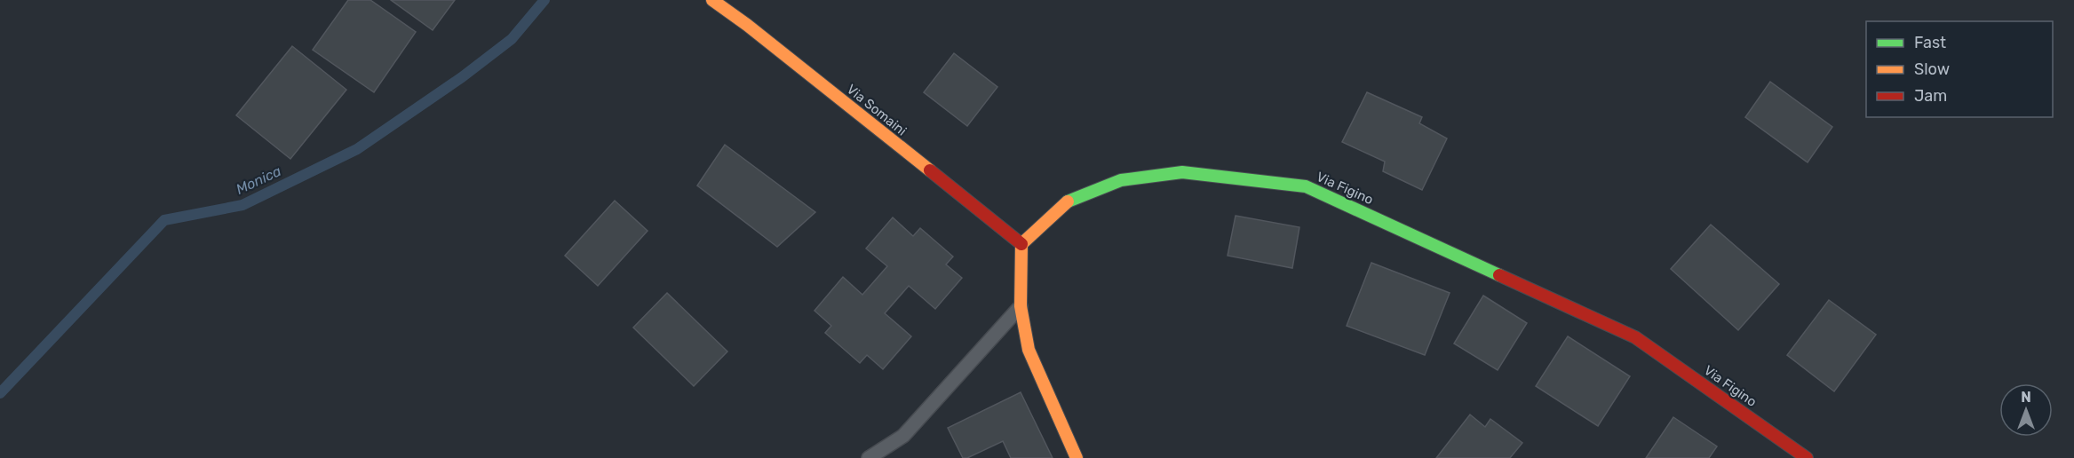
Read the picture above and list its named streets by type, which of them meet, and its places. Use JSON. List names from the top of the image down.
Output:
{
  "streets": {
    "street": ["Via Somaini", "Via Figino"]
  },
  "crossings": [
    ["Via Somaini", "Via Figino"]
  ],
  "water": ["Monica"],
  "legend": ["Fast", "Slow", "Jam"],
  "north": "top"
}
